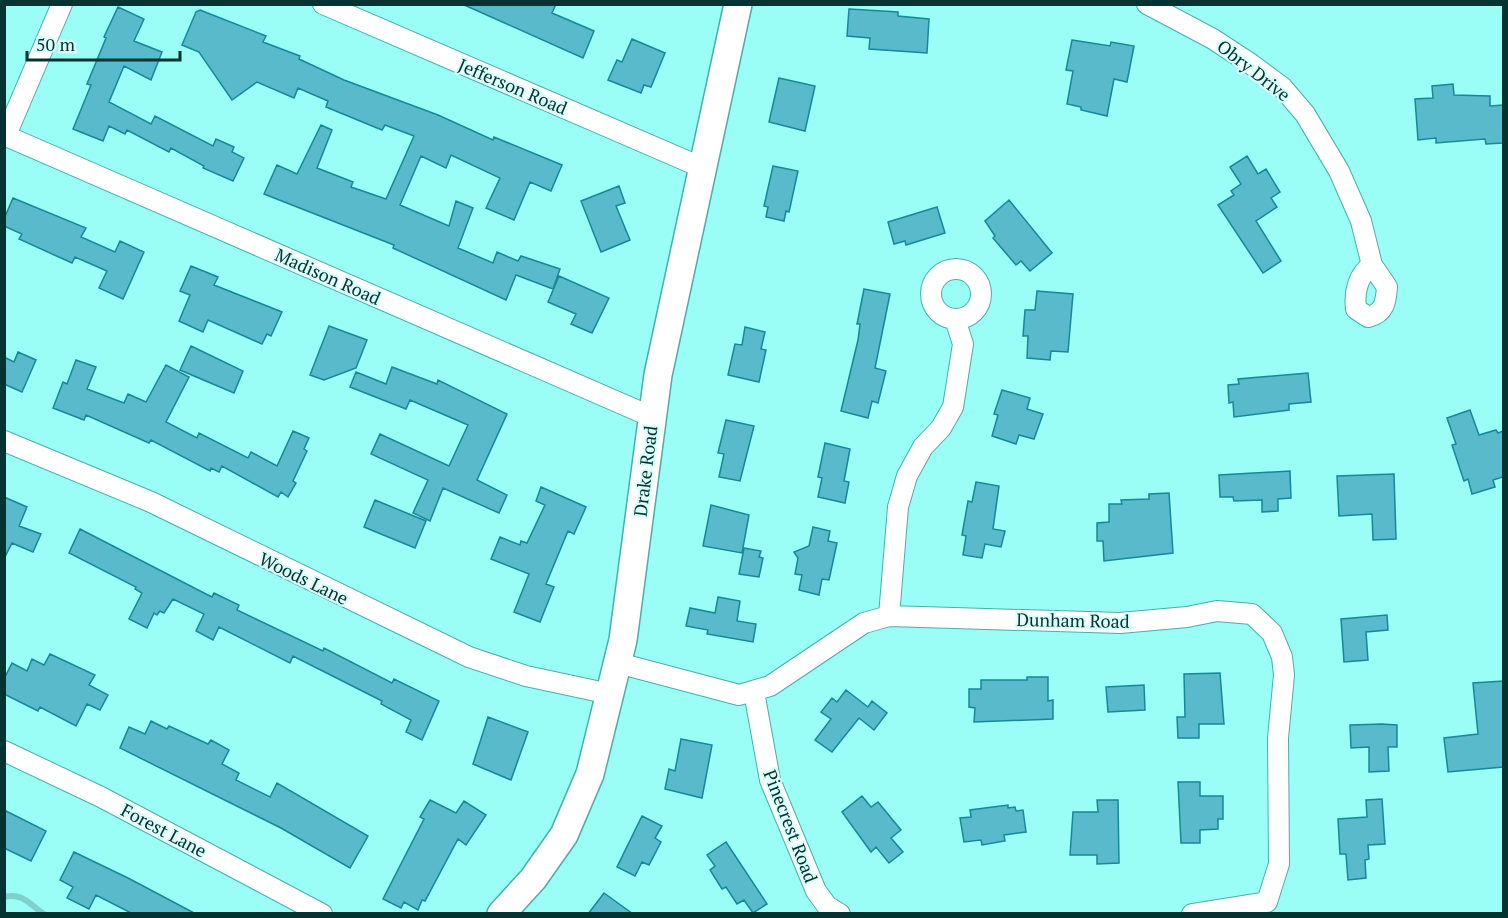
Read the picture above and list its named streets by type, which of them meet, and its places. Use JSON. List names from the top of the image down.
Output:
{
  "streets": {
    "street": [
      "Obry Drive",
      "Jefferson Road",
      "Madison Road",
      "Drake Road",
      "Woods Lane",
      "Dunham Road",
      "Pinecrest Road",
      "Forest Lane"
    ]
  },
  "crossings": [
    ["Jefferson Road", "Drake Road"],
    ["Madison Road", "Drake Road"],
    ["Drake Road", "Woods Lane"],
    ["Drake Road", "Dunham Road"],
    ["Dunham Road", "Pinecrest Road"]
  ],
  "scale_bar": "50 m"
}
